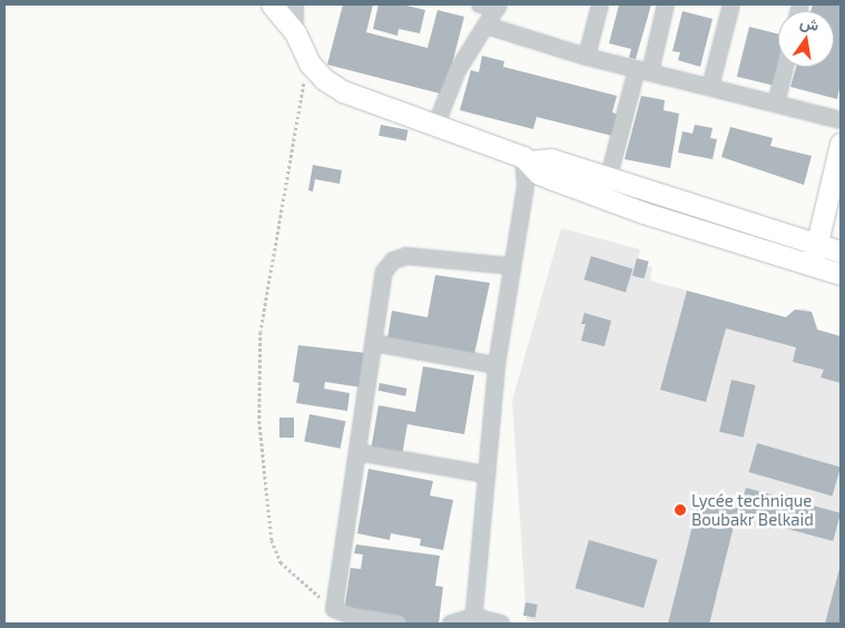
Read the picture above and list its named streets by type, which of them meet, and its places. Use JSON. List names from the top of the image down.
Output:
{
  "places": ["Lycée technique Boubakr Belkaid"],
  "north": "top"
}
